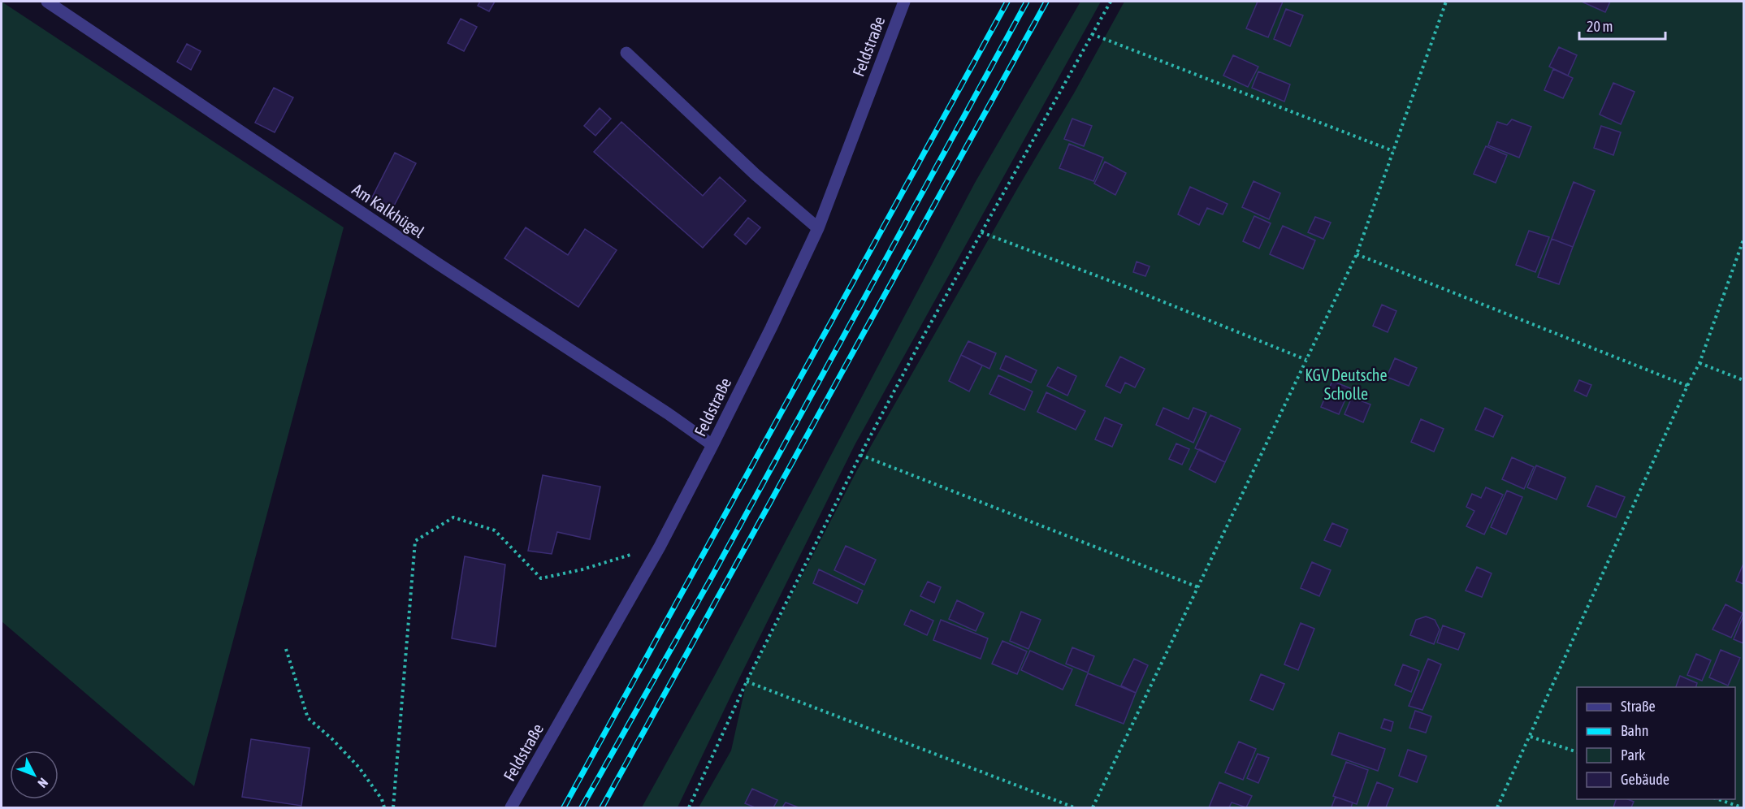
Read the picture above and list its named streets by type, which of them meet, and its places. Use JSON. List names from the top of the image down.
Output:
{
  "streets": {
    "street": ["Feldstraße", "Am Kalkhügel"]
  },
  "crossings": [
    ["Feldstraße", "Am Kalkhügel"]
  ],
  "parks": ["KGV Deutsche Scholle"],
  "legend": [
    "Straße",
    "Bahn",
    "Park",
    "Gebäude"
  ],
  "scale_bar": "20 m",
  "north": "bottom right"
}
